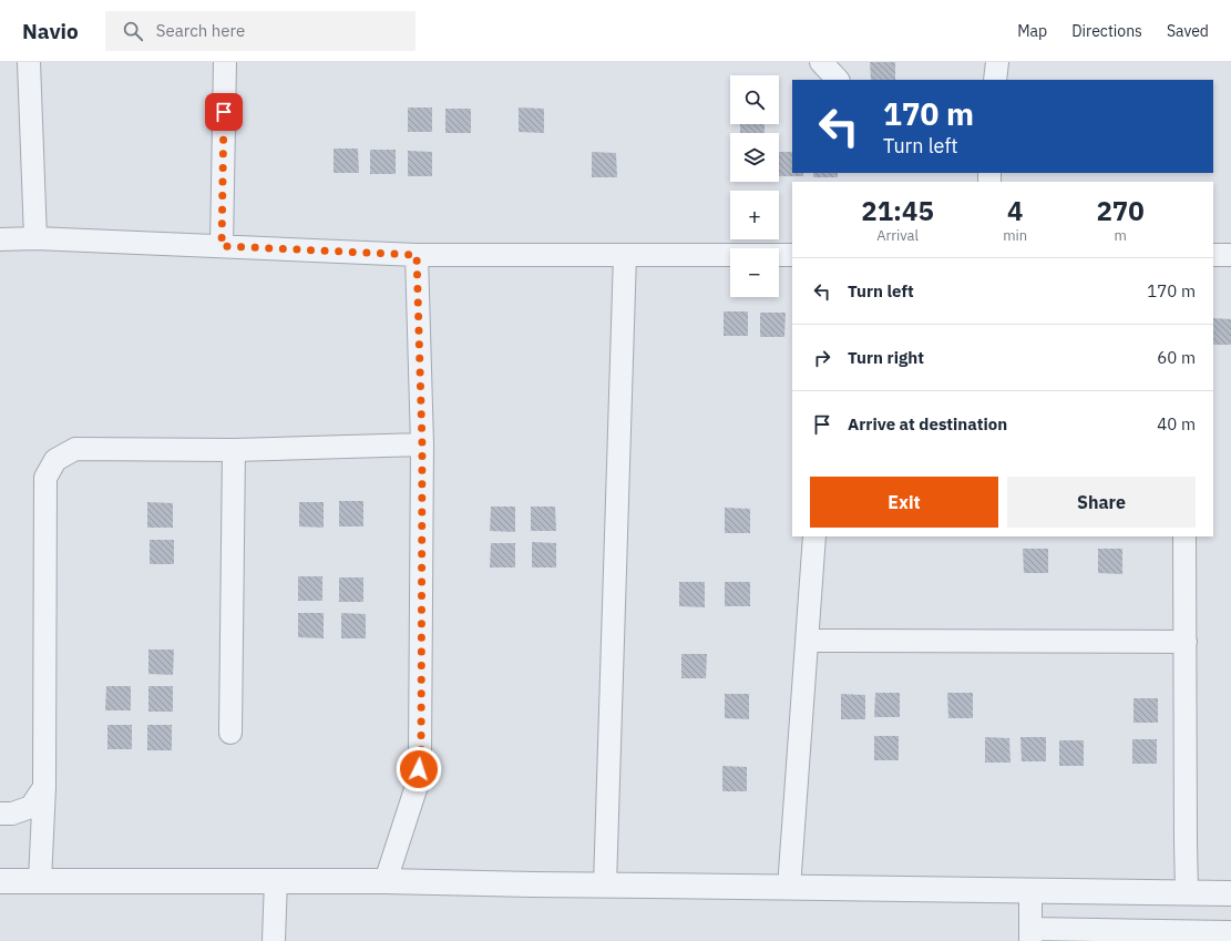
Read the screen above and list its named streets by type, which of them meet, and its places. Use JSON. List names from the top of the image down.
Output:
{
  "page": {
    "header": "Navio",
    "search": "Search here",
    "nav": ["Map", "Directions", "Saved"],
    "map_buttons": ["+", "−"],
    "turn": ["170 m", "Turn left"],
    "eta": [
      "21:45",
      "Arrival",
      "4",
      "min",
      "270",
      "m"
    ],
    "list": [
      {
        "name": "Turn left",
        "value": "170 m"
      },
      {
        "name": "Turn right",
        "value": "60 m"
      },
      {
        "name": "Arrive at destination",
        "value": "40 m"
      }
    ],
    "buttons": ["Exit", "Share"]
  }
}
